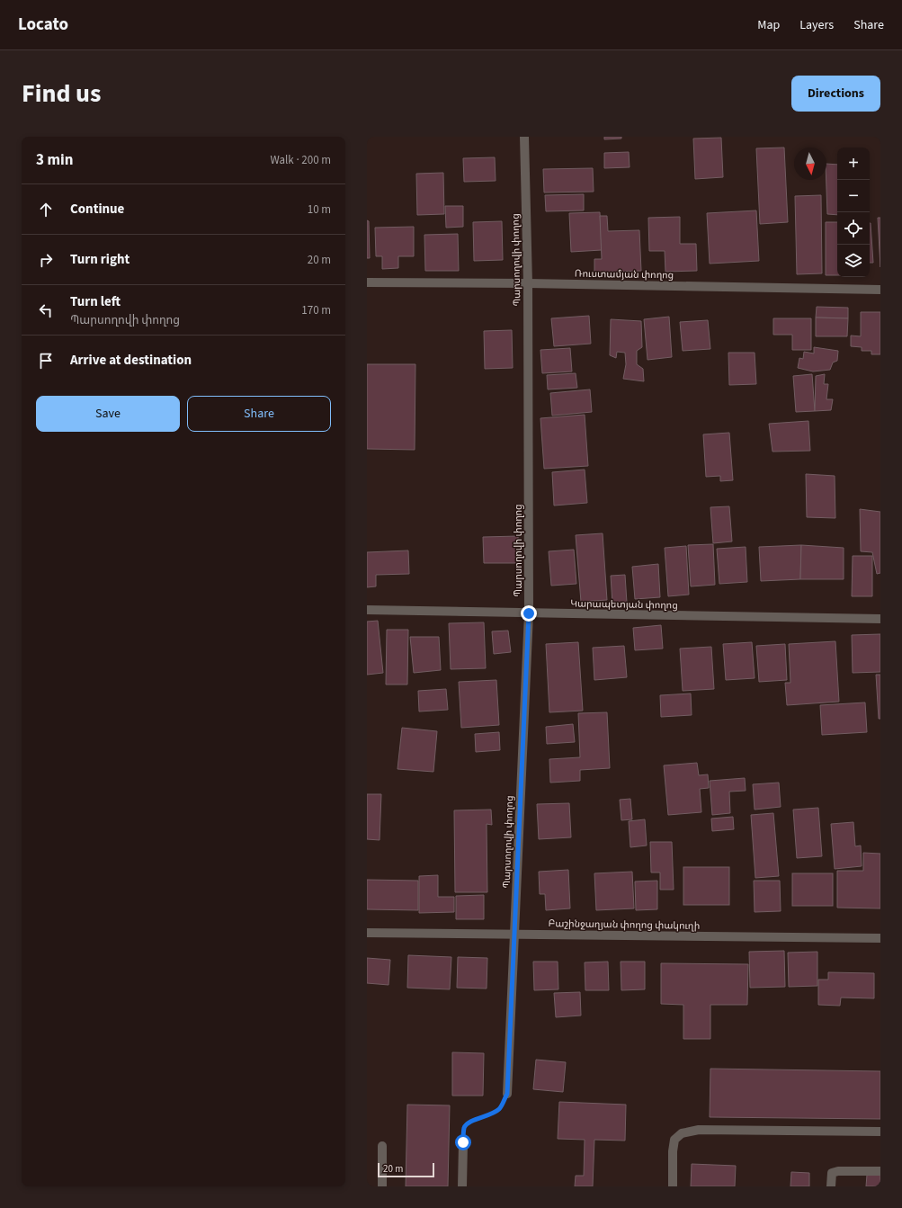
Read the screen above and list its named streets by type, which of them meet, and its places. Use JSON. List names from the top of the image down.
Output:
{
  "streets": {
    "street": [
      "Պարսողովի փողոց",
      "Ռուստամյան փողոց",
      "Կարապետյան փողոց",
      "Բաշինջաղյան փողոց փակուղի"
    ]
  },
  "crossings": [
    ["Պարսողովի փողոց", "Ռուստամյան փողոց"],
    ["Պարսողովի փողոց", "Կարապետյան փողոց"],
    ["Պարսողովի փողոց", "Բաշինջաղյան փողոց փակուղի"]
  ],
  "scale_bar": "20 m",
  "north": "bottom",
  "page": {
    "header": "Locato",
    "nav": ["Map", "Layers", "Share"],
    "title": "Find us",
    "buttons": [
      "Directions",
      ["Save", "Share"]
    ],
    "heading": ["3 min", "Walk · 200 m"],
    "map_buttons": ["+", "−"],
    "list": [
      ["Continue", "10 m"],
      ["Turn right", "20 m"],
      ["Turn left", "Պարսողովի փողոց", "170 m"],
      "Arrive at destination"
    ],
    "scale": "20 m"
  }
}
